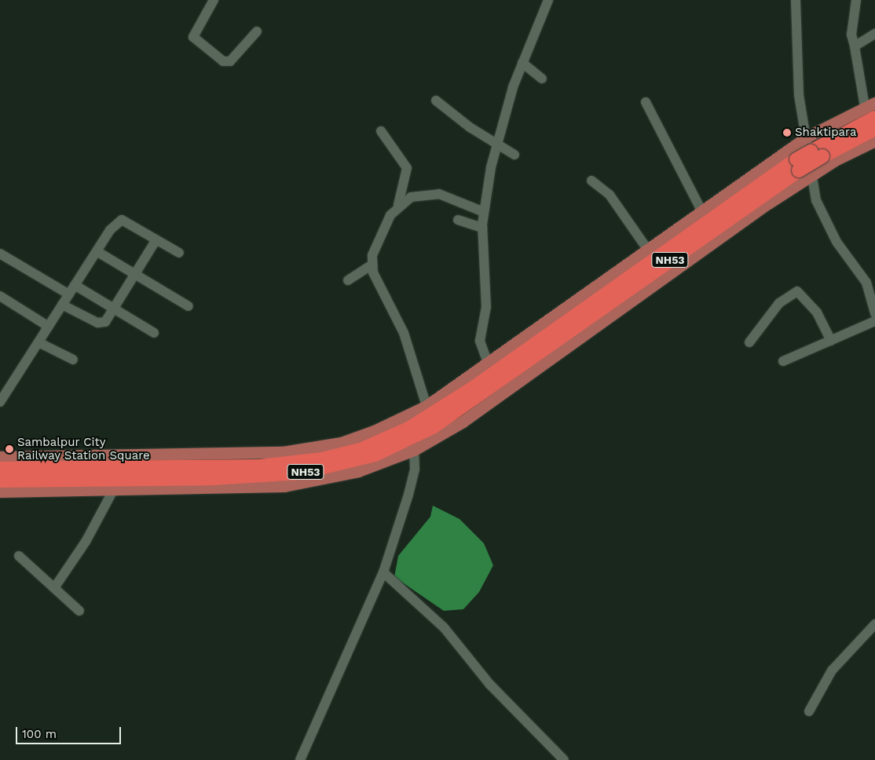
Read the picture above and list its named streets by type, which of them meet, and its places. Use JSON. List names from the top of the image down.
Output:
{
  "streets": {
    "highway": ["NH53"]
  },
  "places": ["Shaktipara", "Sambalpur City Railway Station Square"],
  "scale_bar": "100 m"
}
